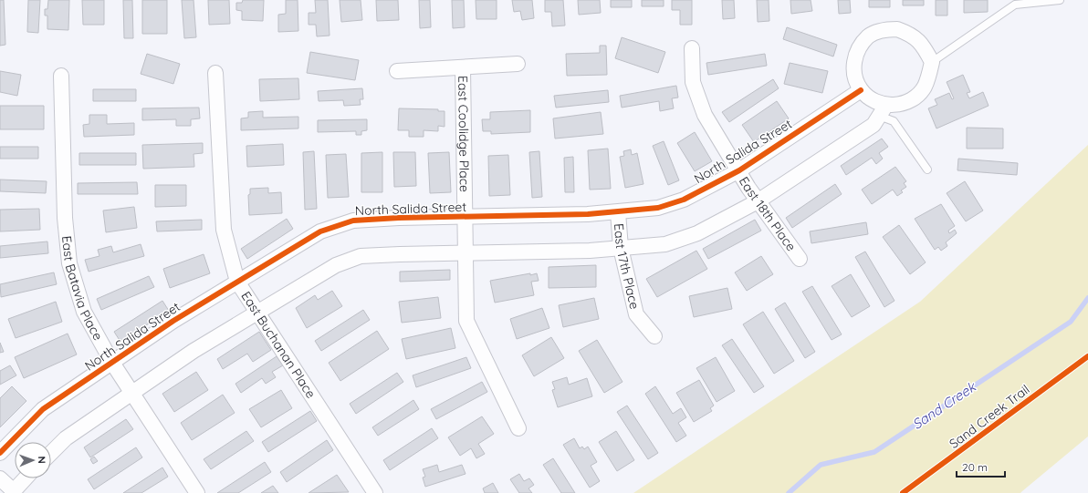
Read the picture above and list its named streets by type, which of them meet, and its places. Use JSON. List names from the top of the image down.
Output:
{
  "streets": {
    "street": [
      "East Coolidge Place",
      "North Salida Street",
      "East 18th Place",
      "East 17th Place",
      "East Batavia Place",
      "East Buchanan Place"
    ],
    "cycle path": ["Sand Creek Trail"]
  },
  "crossings": [
    ["East Coolidge Place", "North Salida Street"],
    ["North Salida Street", "East 18th Place"],
    ["North Salida Street", "East 17th Place"],
    ["North Salida Street", "East Batavia Place"],
    ["North Salida Street", "East Buchanan Place"]
  ],
  "water": ["Sand Creek"],
  "scale_bar": "20 m",
  "north": "right"
}
